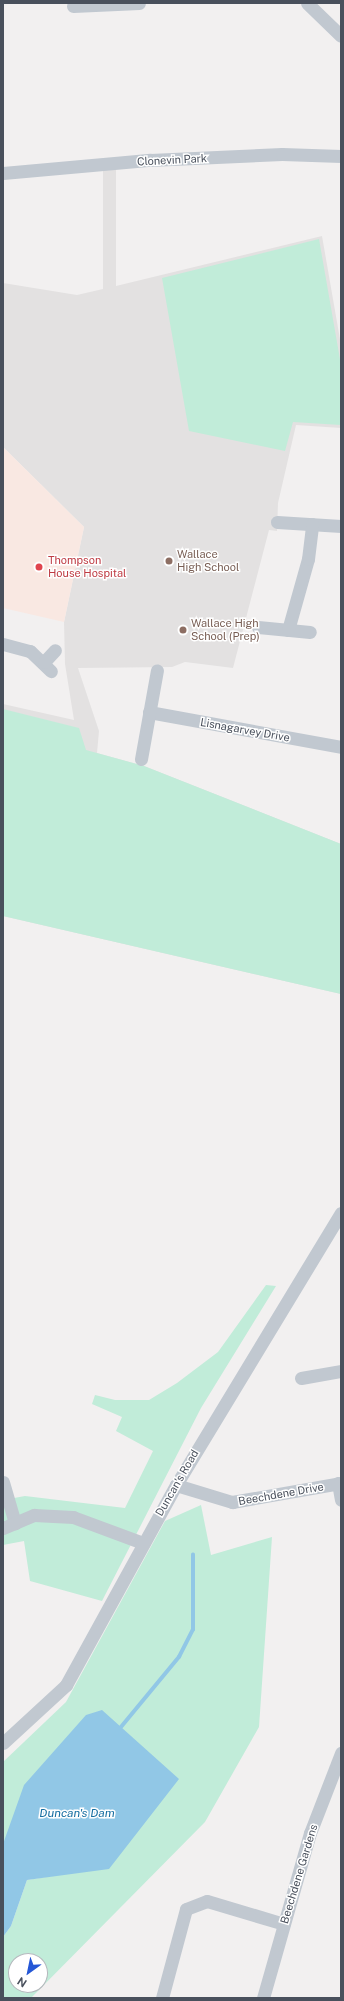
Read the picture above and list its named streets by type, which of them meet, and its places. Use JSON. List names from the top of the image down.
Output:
{
  "streets": {
    "street": [
      "Clonevin Park",
      "Lisnagarvey Drive",
      "Duncan's Road",
      "Beechdene Drive",
      "Beechdene Gardens"
    ]
  },
  "crossings": [
    ["Duncan's Road", "Beechdene Drive"]
  ],
  "water": ["Duncan's Dam"],
  "places": ["Wallace High School", "Thompson House Hospital", "Wallace High School (Prep)"],
  "north": "bottom left"
}
